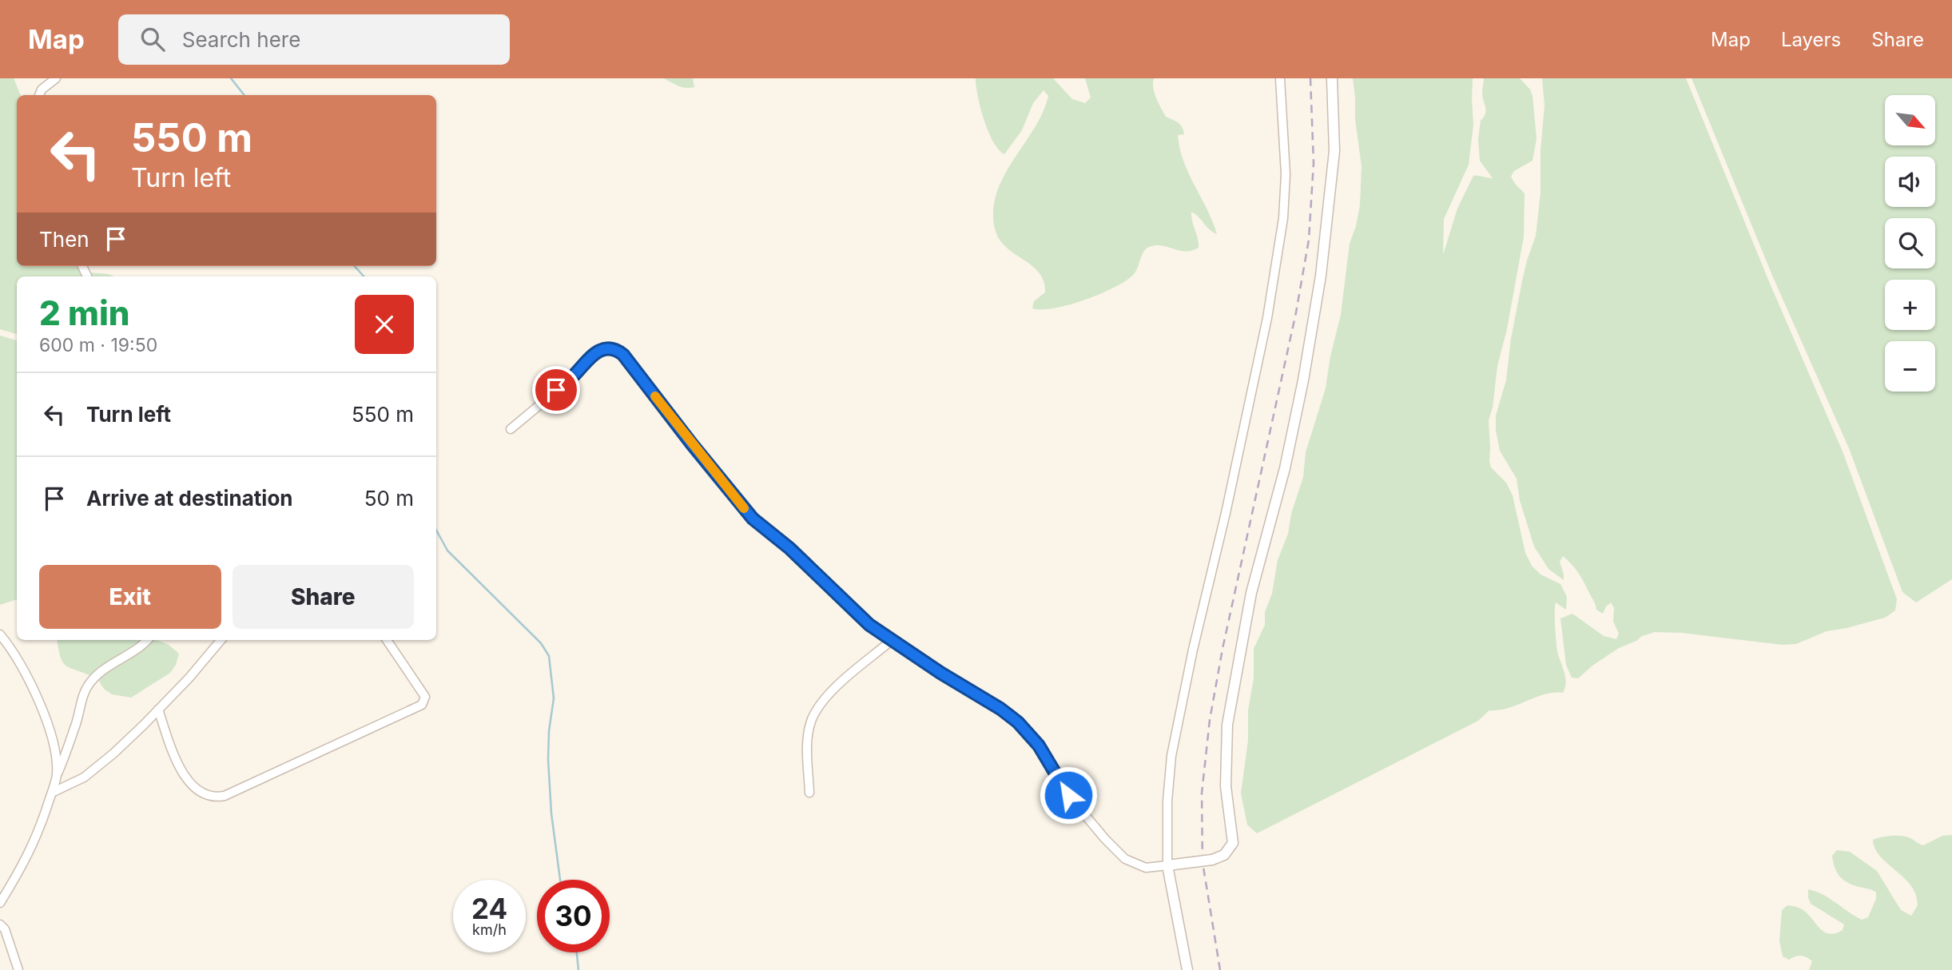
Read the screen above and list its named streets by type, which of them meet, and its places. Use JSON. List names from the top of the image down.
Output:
{
  "north": "bottom right",
  "page": {
    "header": "Map",
    "search": "Search here",
    "nav": ["Map", "Layers", "Share"],
    "map_buttons": ["+", "−"],
    "turn": ["550 m", "Turn left"],
    "then": "Then",
    "heading": ["2 min", "600 m · 19:50"],
    "list": [
      {
        "name": "Turn left",
        "value": "550 m"
      },
      {
        "name": "Arrive at destination",
        "value": "50 m"
      }
    ],
    "buttons": ["Exit", "Share"],
    "speed": "24 km/h",
    "limit": "30"
  }
}
